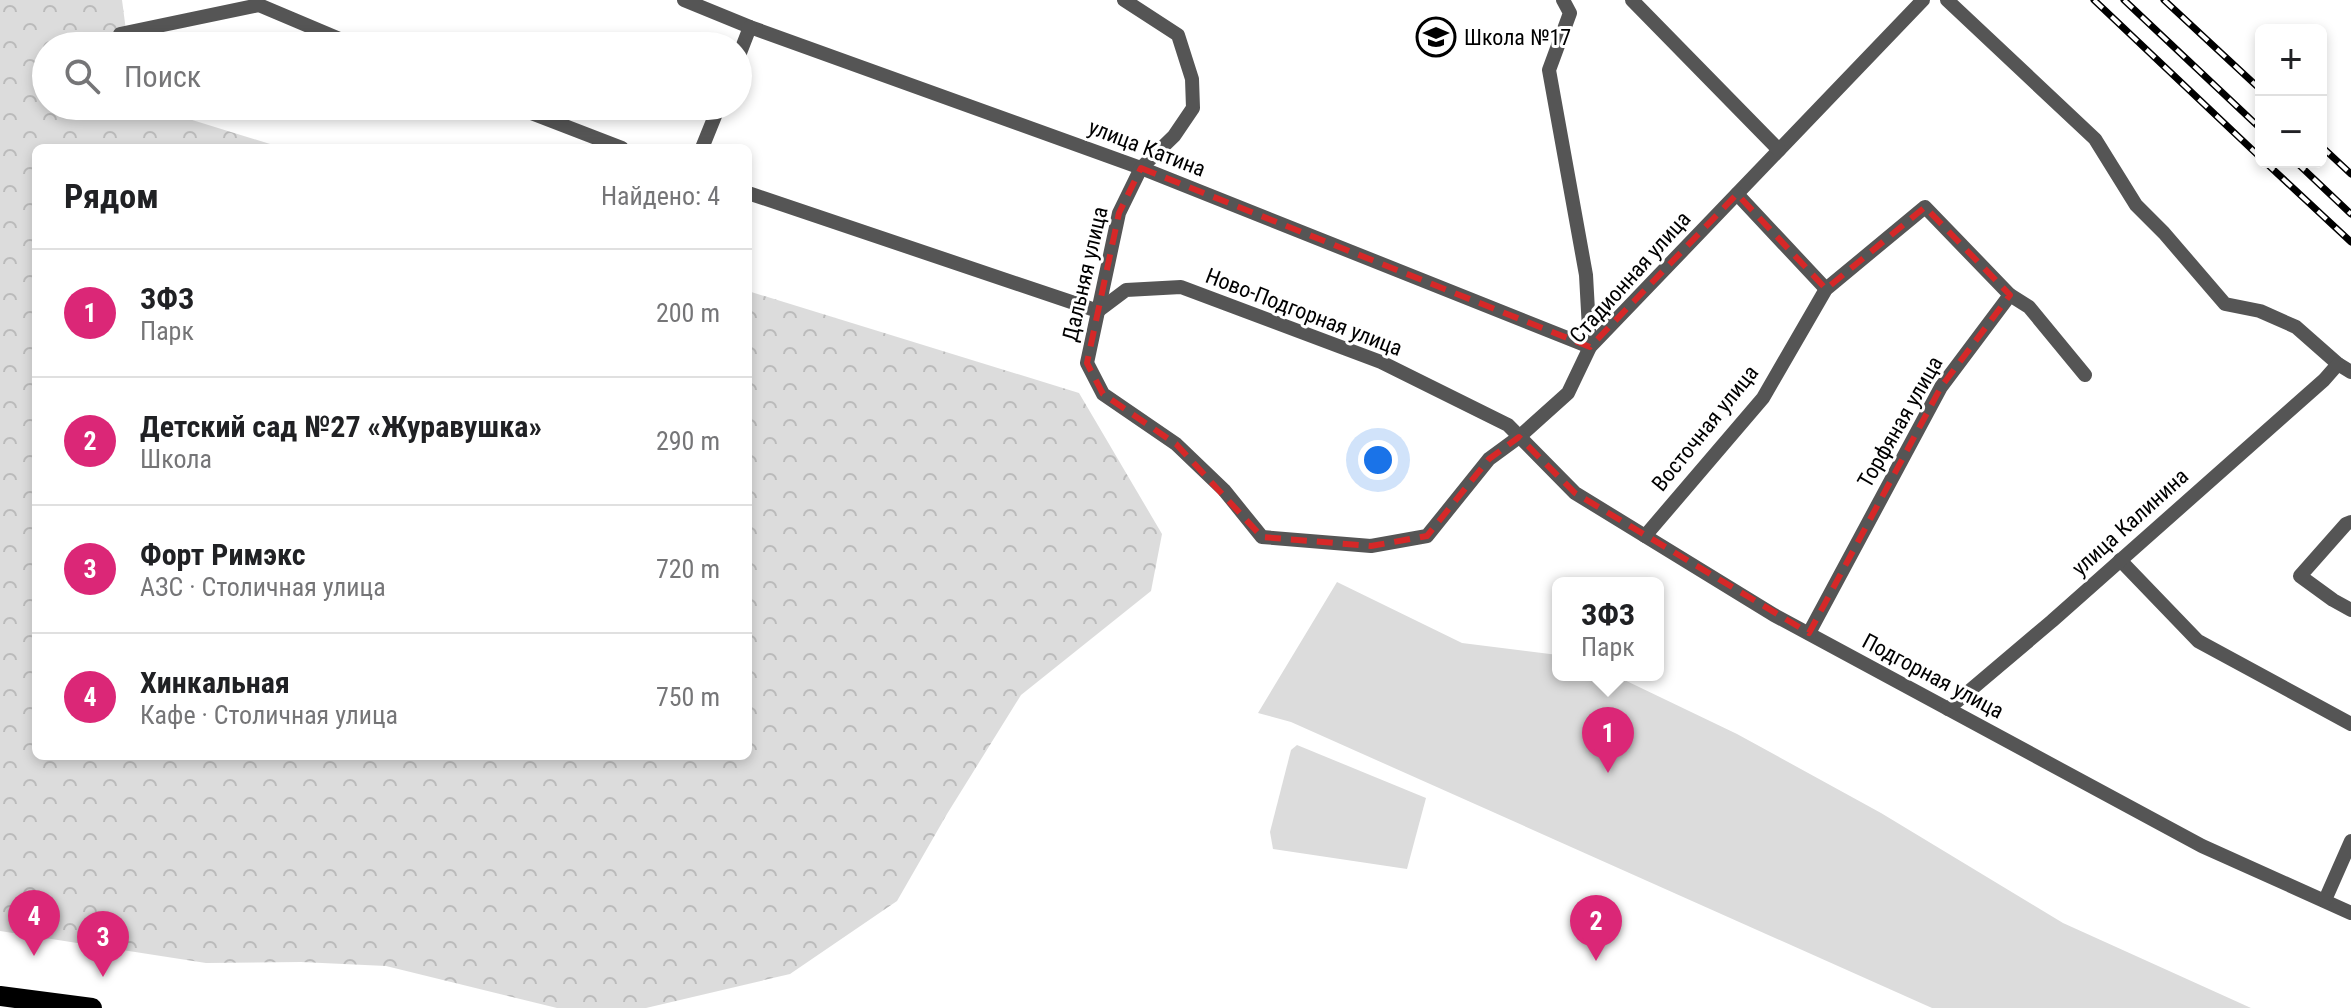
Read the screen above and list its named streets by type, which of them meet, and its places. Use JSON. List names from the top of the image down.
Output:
{
  "streets": {
    "street": [
      "улица Катина",
      "Дальняя улица",
      "Стадионная улица",
      "Ново-Подгорная улица",
      "Торфяная улица",
      "Восточная улица",
      "улица Калинина",
      "Подгорная улица"
    ]
  },
  "crossings": [
    ["улица Катина", "Дальняя улица"],
    ["улица Катина", "Стадионная улица"],
    ["Дальняя улица", "Стадионная улица"],
    ["Дальняя улица", "Ново-Подгорная улица"],
    ["Стадионная улица", "Ново-Подгорная улица"],
    ["Стадионная улица", "Подгорная улица"],
    ["Ново-Подгорная улица", "Подгорная улица"],
    ["Торфяная улица", "Восточная улица"],
    ["Торфяная улица", "Подгорная улица"],
    ["Восточная улица", "Подгорная улица"],
    ["улица Калинина", "Подгорная улица"]
  ],
  "places": {
    "school or university": ["Школа №17"]
  },
  "page": {
    "map_buttons": ["+", "−"],
    "search": "Поиск",
    "heading": ["Рядом", "Найдено: 4"],
    "list": [
      {
        "mark": "1",
        "name": "ЗФЗ",
        "note": "Парк",
        "value": "200 m"
      },
      {
        "mark": "2",
        "name": "Детский сад №27 «Журавушка»",
        "note": "Школа",
        "value": "290 m"
      },
      {
        "mark": "3",
        "name": "Форт Римэкс",
        "note": "АЗС · Столичная улица",
        "value": "720 m"
      },
      {
        "mark": "4",
        "name": "Хинкальная",
        "note": "Кафе · Столичная улица",
        "value": "750 m"
      }
    ],
    "popup": ["ЗФЗ", "Парк"],
    "pins": [
      "1",
      "4",
      "2",
      "3"
    ]
  }
}
